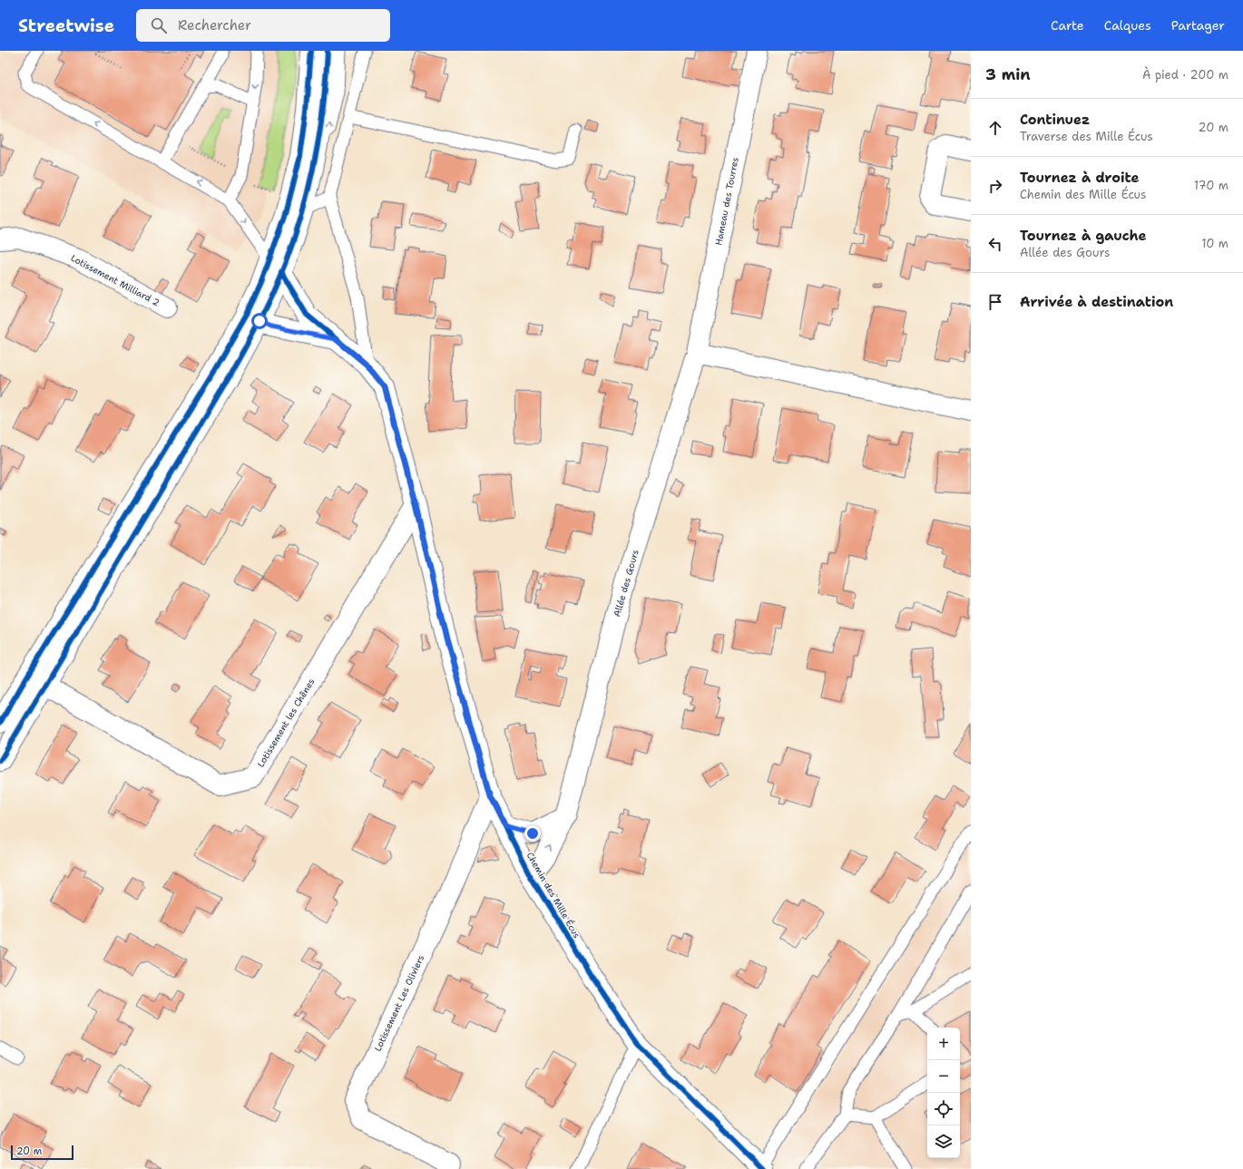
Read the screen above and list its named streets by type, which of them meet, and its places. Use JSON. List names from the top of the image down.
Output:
{
  "streets": {
    "street": [
      "Hameau des Tourres",
      "Lotissement Milliard 2",
      "Allée des Gours",
      "Lotissement les Chênes",
      "Chemin des Mille Écus",
      "Lotissement Les Oliviers"
    ]
  },
  "crossings": [
    ["Hameau des Tourres", "Allée des Gours"],
    ["Allée des Gours", "Chemin des Mille Écus"],
    ["Lotissement les Chênes", "Chemin des Mille Écus"],
    ["Chemin des Mille Écus", "Lotissement Les Oliviers"]
  ],
  "scale_bar": "20 m",
  "page": {
    "header": "Streetwise",
    "search": "Rechercher",
    "nav": ["Carte", "Calques", "Partager"],
    "heading": ["3 min", "À pied · 200 m"],
    "list": [
      ["Continuez", "Traverse des Mille Écus", "20 m"],
      ["Tournez à droite", "Chemin des Mille Écus", "170 m"],
      ["Tournez à gauche", "Allée des Gours", "10 m"],
      "Arrivée à destination"
    ],
    "map_buttons": ["+", "−"],
    "scale": "20 m"
  }
}
